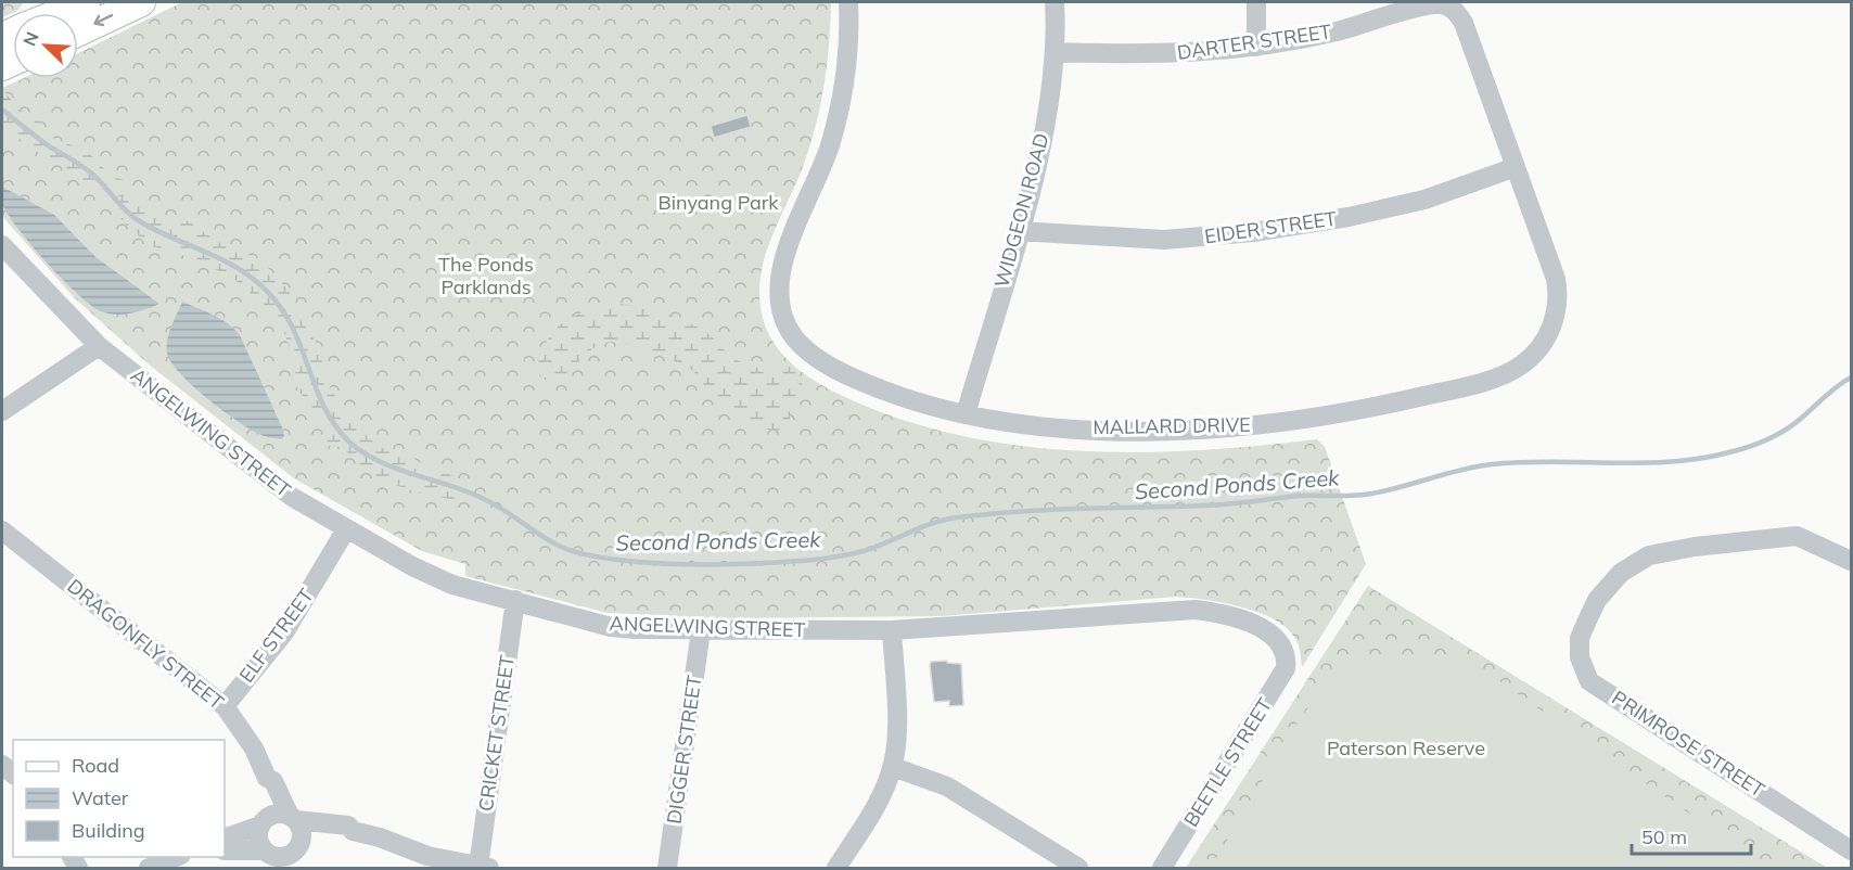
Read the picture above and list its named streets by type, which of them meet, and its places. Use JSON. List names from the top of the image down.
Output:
{
  "streets": {
    "street": [
      "DARTER STREET",
      "WIDGEON ROAD",
      "EIDER STREET",
      "MALLARD DRIVE",
      "ANGELWING STREET",
      "ELF STREET",
      "DRAGONFLY STREET",
      "CRICKET STREET",
      "PRIMROSE STREET",
      "DIGGER STREET",
      "BEETLE STREET"
    ]
  },
  "crossings": [
    ["DARTER STREET", "WIDGEON ROAD"],
    ["DARTER STREET", "MALLARD DRIVE"],
    ["WIDGEON ROAD", "EIDER STREET"],
    ["WIDGEON ROAD", "MALLARD DRIVE"],
    ["EIDER STREET", "MALLARD DRIVE"],
    ["ANGELWING STREET", "ELF STREET"],
    ["ANGELWING STREET", "CRICKET STREET"],
    ["ANGELWING STREET", "DIGGER STREET"],
    ["ANGELWING STREET", "BEETLE STREET"],
    ["ELF STREET", "DRAGONFLY STREET"]
  ],
  "water": ["Second Ponds Creek"],
  "parks": ["Binyang Park", "The Ponds Parklands", "Paterson Reserve"],
  "legend": ["Road", "Water", "Building"],
  "scale_bar": "50 m",
  "north": "top left"
}
